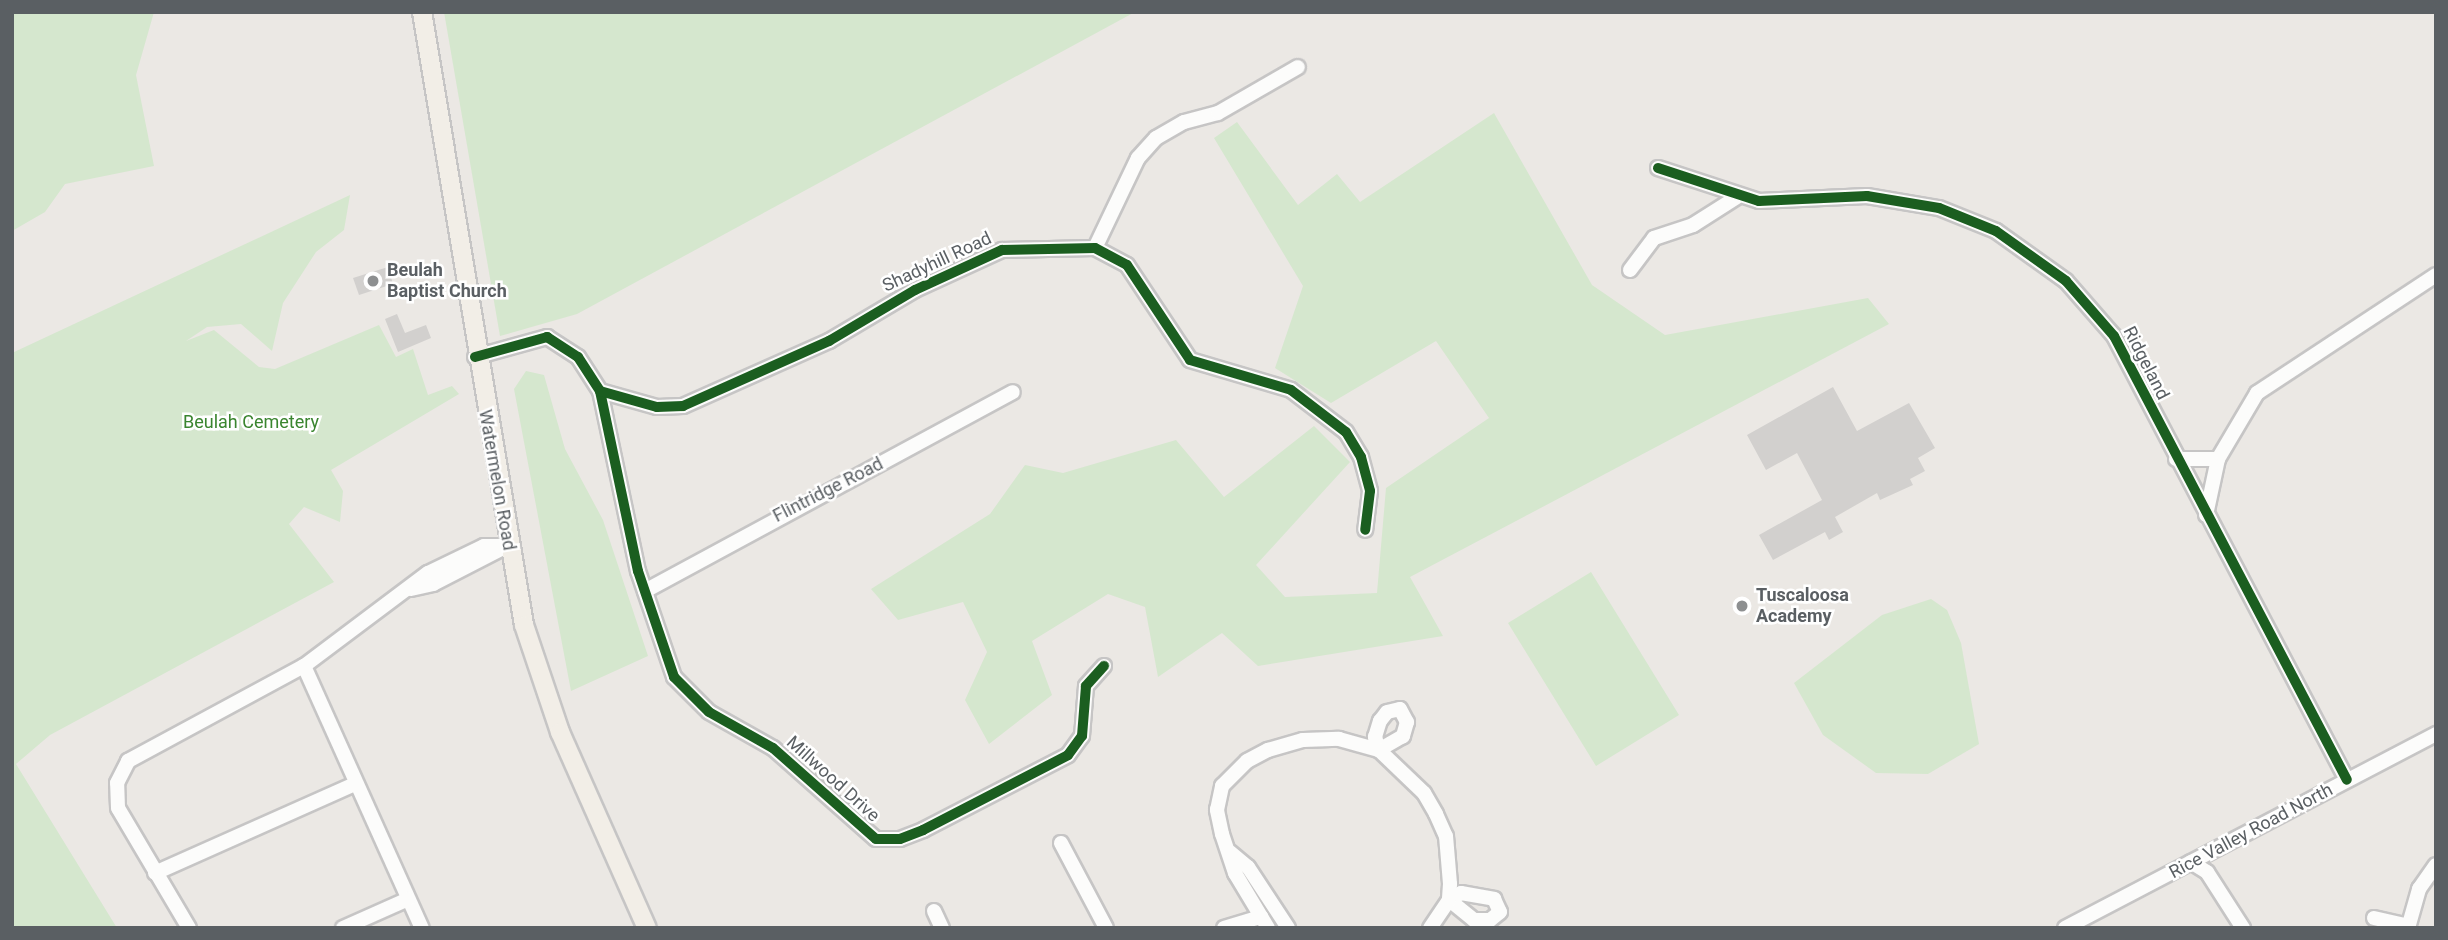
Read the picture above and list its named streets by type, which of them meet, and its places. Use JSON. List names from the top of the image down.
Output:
{
  "streets": {
    "main road": ["Watermelon Road"],
    "street": [
      "Shadyhill Road",
      "Ridgeland",
      "Flintridge Road",
      "Millwood Drive",
      "Rice Valley Road North"
    ]
  },
  "crossings": [
    ["Shadyhill Road", "Millwood Drive"],
    ["Ridgeland", "Rice Valley Road North"],
    ["Watermelon Road", "Millwood Drive"],
    ["Flintridge Road", "Millwood Drive"]
  ],
  "parks": ["Beulah Cemetery"],
  "places": ["Beulah Baptist Church", "Tuscaloosa Academy"]
}
